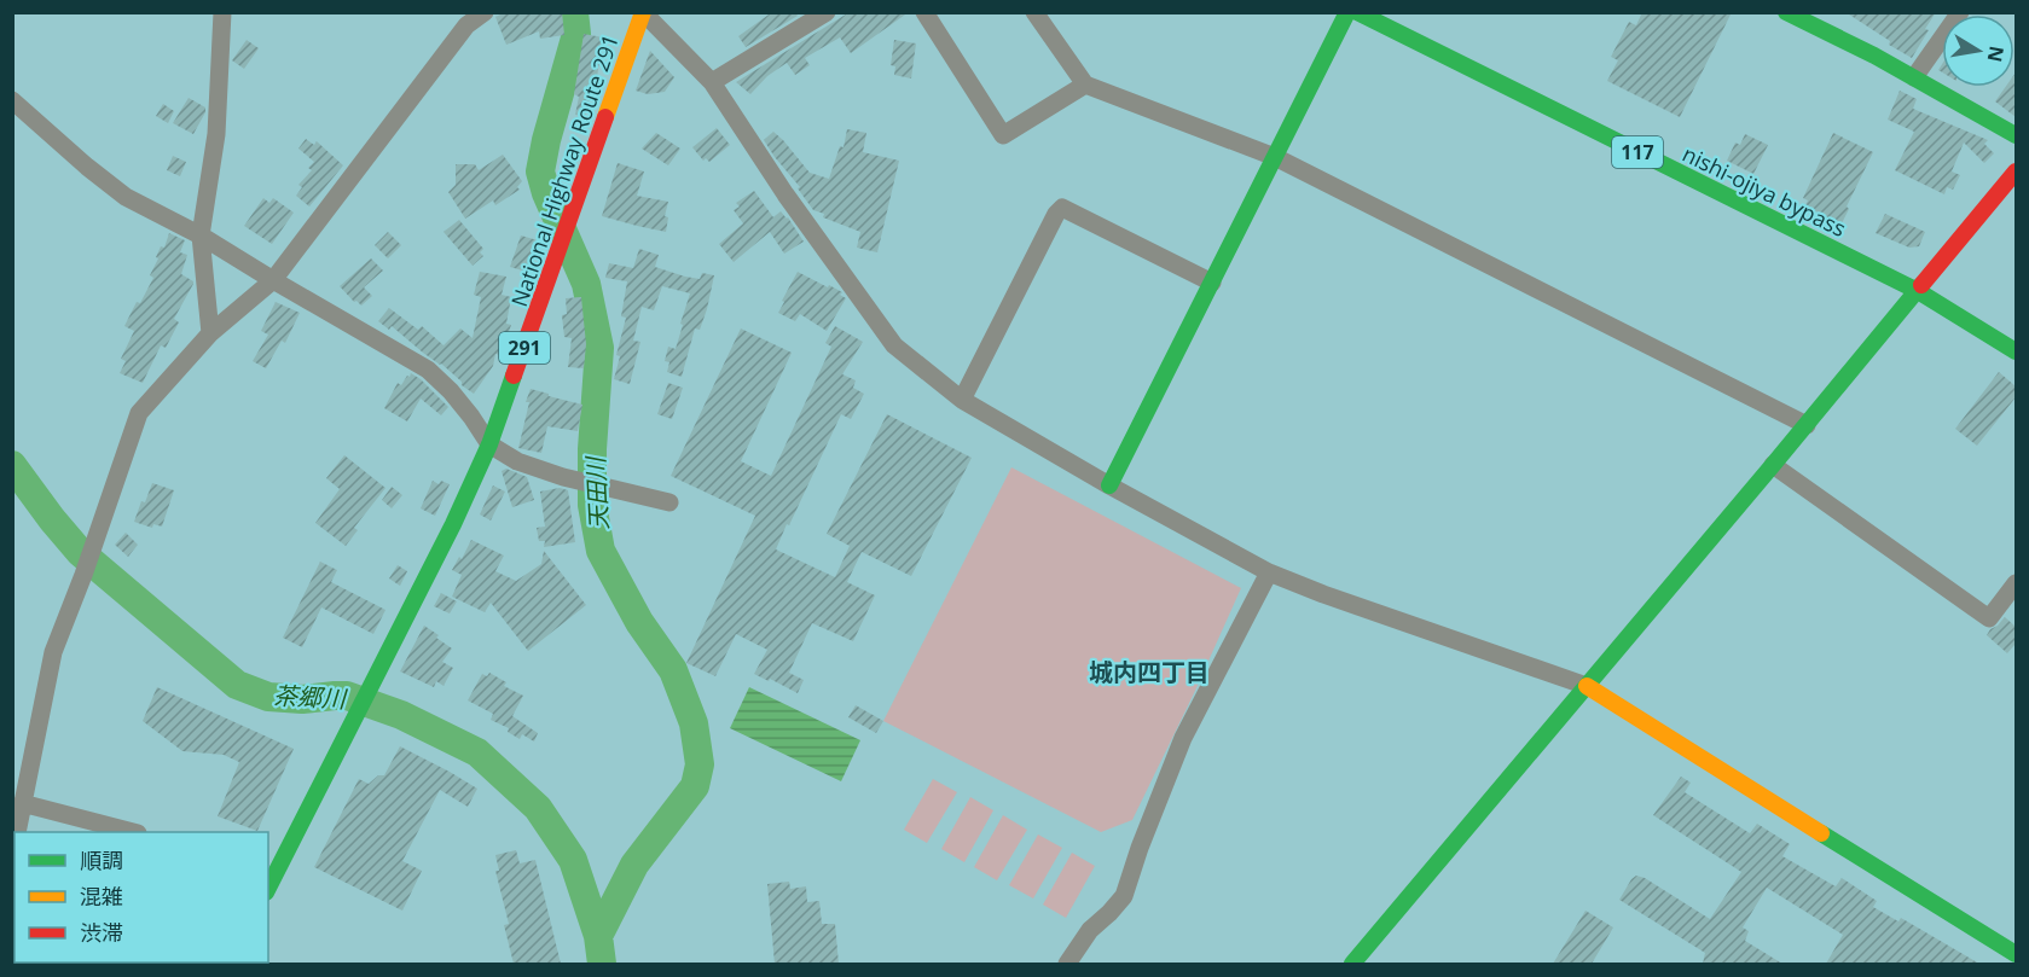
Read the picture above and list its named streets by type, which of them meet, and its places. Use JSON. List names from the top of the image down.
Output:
{
  "streets": {
    "main road": [
      "117",
      "National Highway Route 291",
      "nishi-ojiya bypass",
      "291"
    ]
  },
  "crossings": [
    ["117", "nishi-ojiya bypass"]
  ],
  "districts": ["城内四丁目"],
  "water": ["天田川", "茶郷川"],
  "legend": ["順調", "混雑", "渋滞"],
  "north": "right"
}
